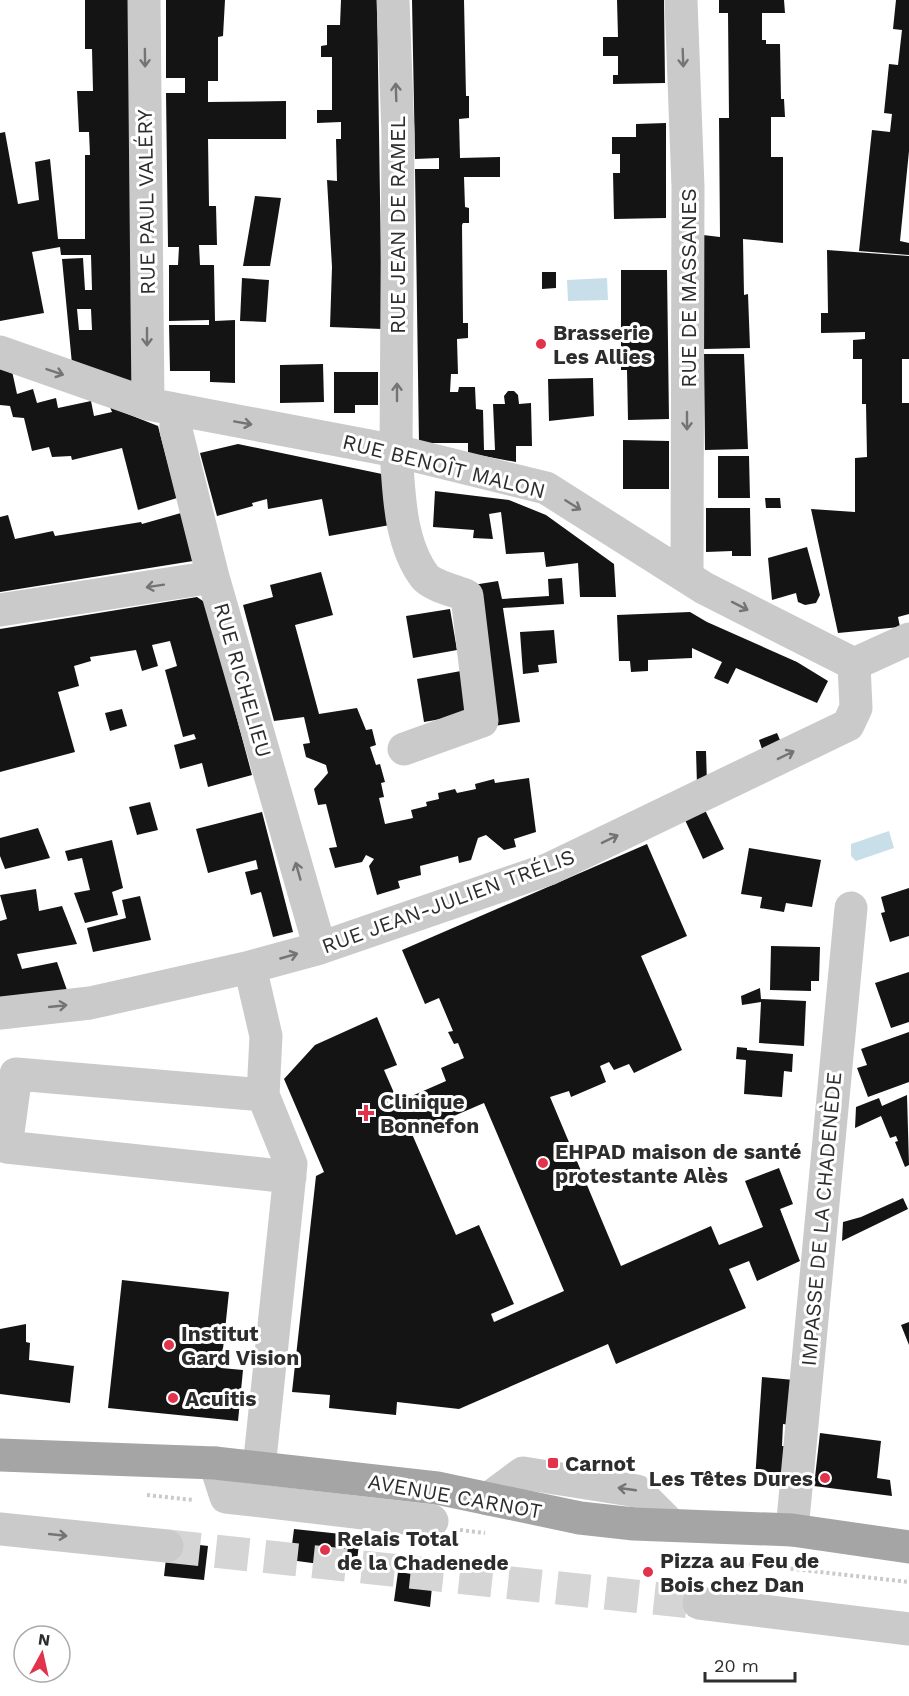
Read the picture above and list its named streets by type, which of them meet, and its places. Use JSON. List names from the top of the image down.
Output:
{
  "streets": {
    "main road": ["AVENUE CARNOT"],
    "street": [
      "RUE PAUL VALÉRY",
      "RUE JEAN DE RAMEL",
      "RUE DE MASSANES",
      "RUE BENOÎT MALON",
      "RUE RICHELIEU",
      "RUE JEAN-JULIEN TRÉLIS",
      "IMPASSE DE LA CHADENÈDE"
    ]
  },
  "crossings": [
    ["RUE PAUL VALÉRY", "RUE BENOÎT MALON"],
    ["RUE PAUL VALÉRY", "RUE RICHELIEU"],
    ["RUE JEAN DE RAMEL", "RUE BENOÎT MALON"],
    ["RUE DE MASSANES", "RUE BENOÎT MALON"],
    ["RUE BENOÎT MALON", "RUE RICHELIEU"],
    ["RUE BENOÎT MALON", "RUE JEAN-JULIEN TRÉLIS"],
    ["RUE RICHELIEU", "RUE JEAN-JULIEN TRÉLIS"],
    ["IMPASSE DE LA CHADENÈDE", "AVENUE CARNOT"]
  ],
  "one_way": [
    "RUE PAUL VALÉRY",
    "RUE JEAN DE RAMEL",
    "RUE DE MASSANES",
    "RUE BENOÎT MALON",
    "RUE RICHELIEU",
    "RUE JEAN-JULIEN TRÉLIS"
  ],
  "places": {
    "other": [
      "Brasserie Les Allies",
      "EHPAD maison de santé protestante Alès",
      "Institut Gard Vision",
      "Acuitis",
      "Les Têtes Dures",
      "Relais Total de la Chadenede",
      "Pizza au Feu de Bois chez Dan"
    ],
    "health": ["Clinique Bonnefon"],
    "transit": ["Carnot"]
  },
  "scale_bar": "20 m",
  "north": "top"
}
